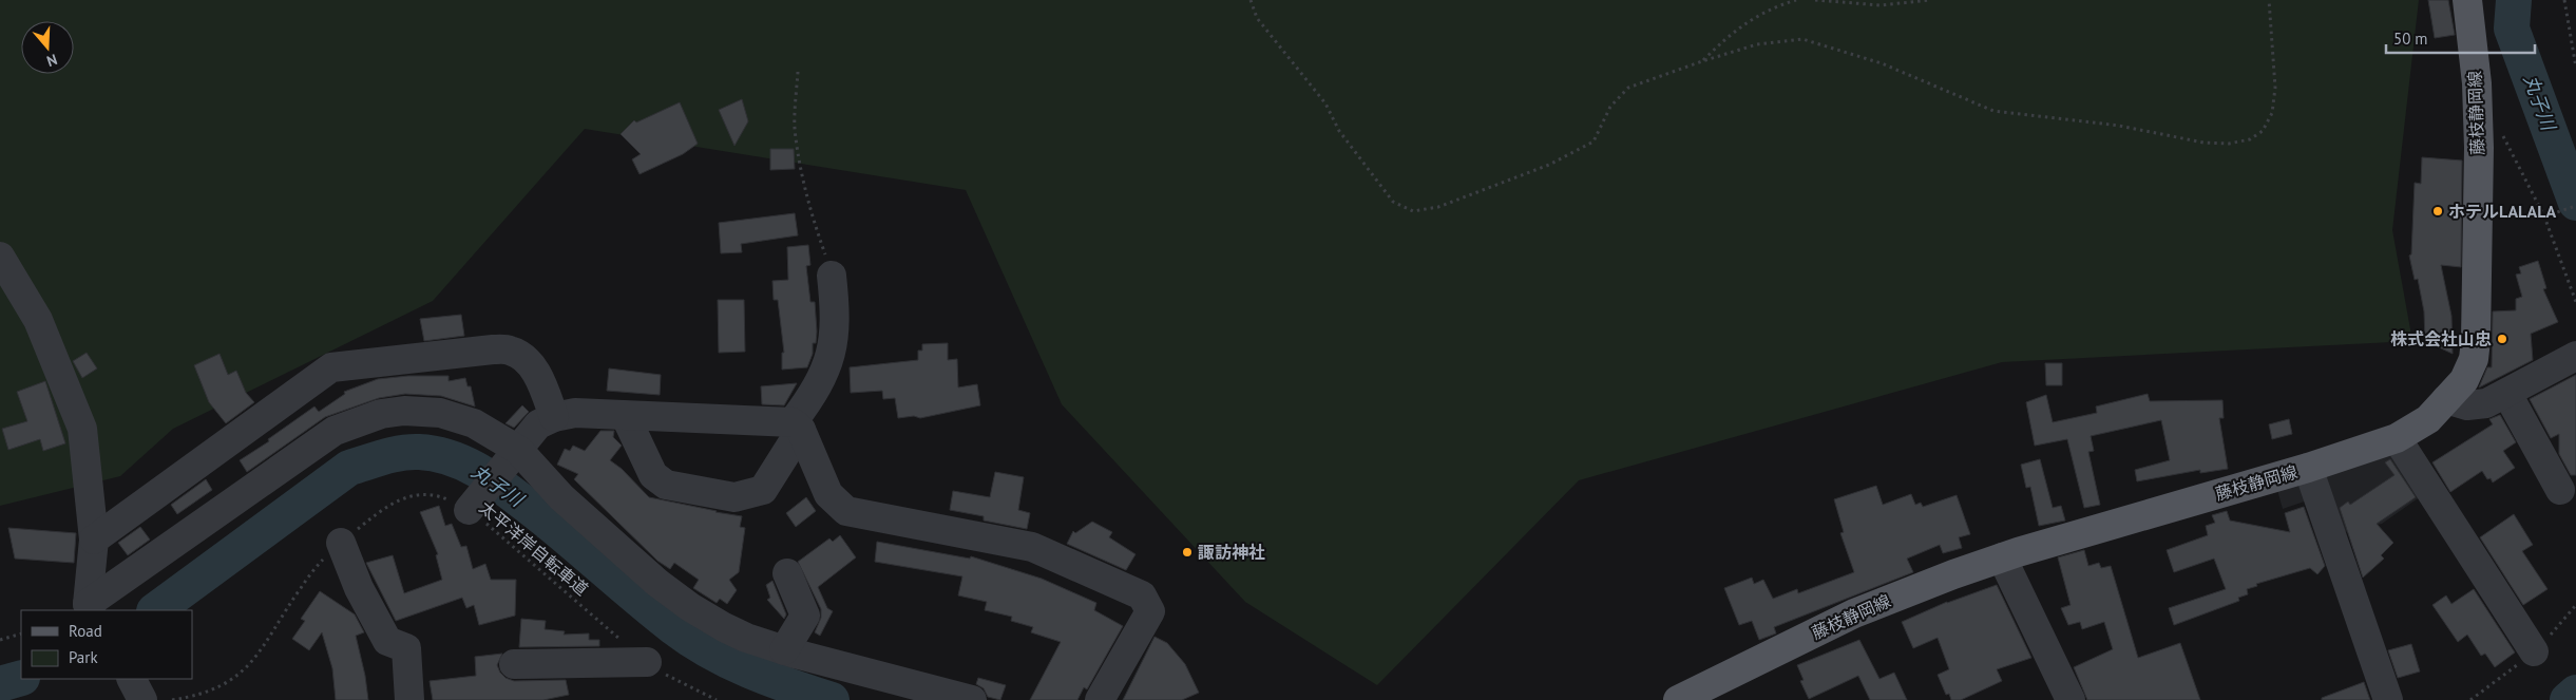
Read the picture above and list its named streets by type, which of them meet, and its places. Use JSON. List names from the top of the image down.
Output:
{
  "streets": {
    "main road": ["藤枝静岡線"],
    "path": ["太平洋岸自転車道"]
  },
  "water": ["丸子川"],
  "places": ["ホテルLALALA", "株式会社山忠", "諏訪神社"],
  "legend": ["Road", "Park"],
  "scale_bar": "50 m",
  "north": "bottom"
}
